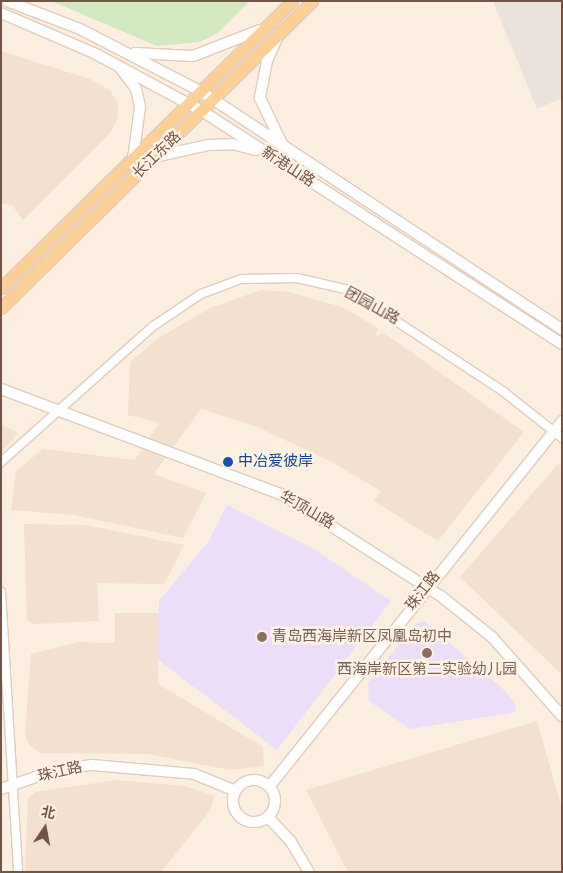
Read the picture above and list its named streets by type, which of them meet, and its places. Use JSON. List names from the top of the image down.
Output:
{
  "streets": {
    "main road": [
      "长江东路",
      "新港山路",
      "华顶山路",
      "珠江路"
    ],
    "street": ["团园山路"]
  },
  "crossings": [
    ["长江东路", "新港山路"],
    ["团园山路", "华顶山路"],
    ["团园山路", "珠江路"],
    ["华顶山路", "珠江路"]
  ],
  "places": ["中冶爱彼岸", "青岛西海岸新区凤凰岛初中", "西海岸新区第二实验幼儿园"],
  "north": "top"
}
